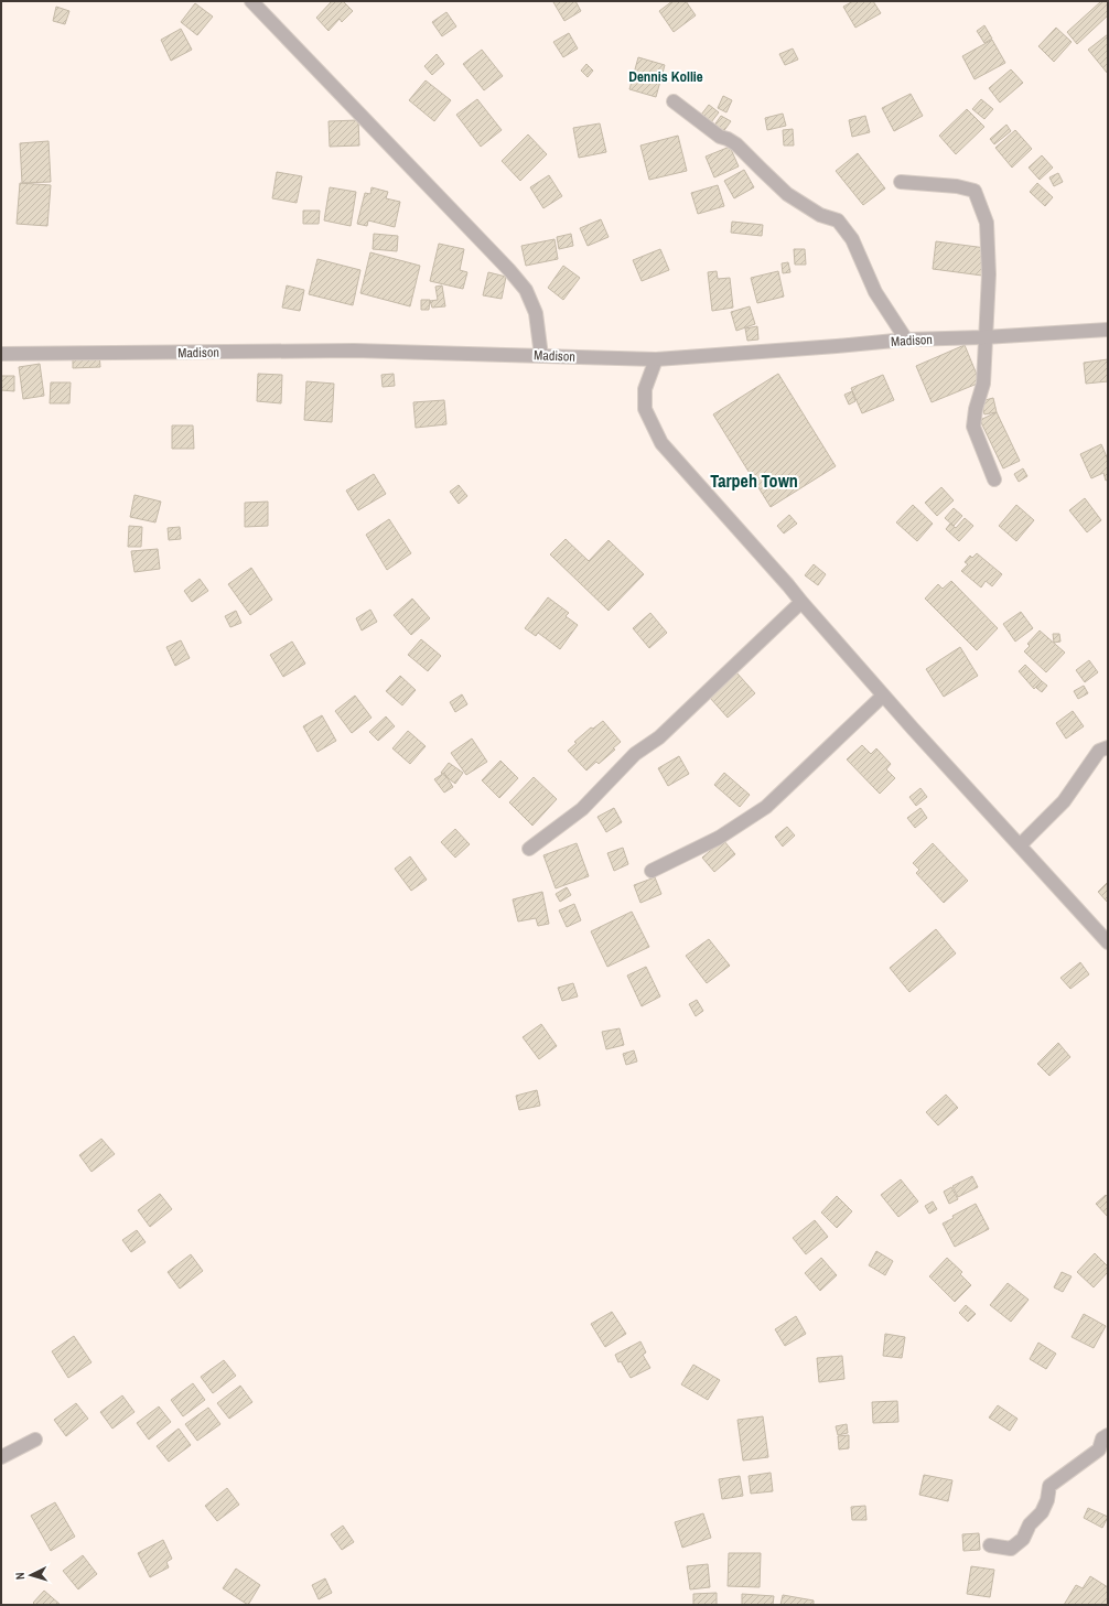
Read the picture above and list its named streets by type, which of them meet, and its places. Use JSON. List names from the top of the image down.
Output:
{
  "streets": {
    "street": ["Madison"]
  },
  "districts": ["Dennis Kollie", "Tarpeh Town"],
  "north": "left"
}
